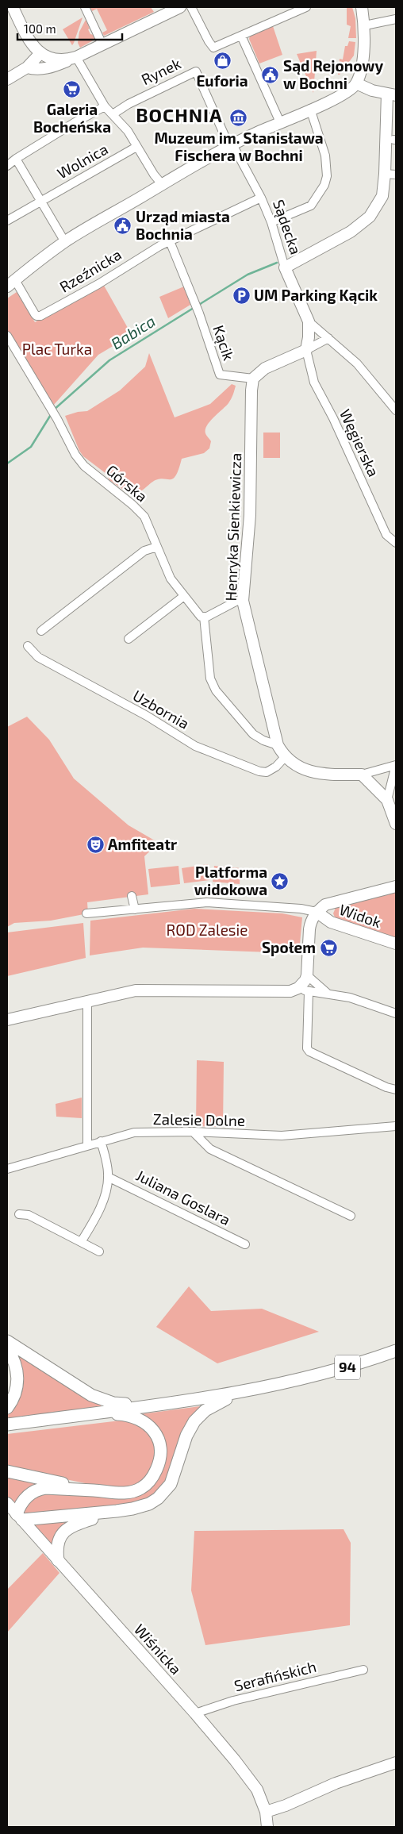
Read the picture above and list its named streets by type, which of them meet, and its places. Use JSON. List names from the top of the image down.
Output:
{
  "streets": {
    "main road": ["94"],
    "street": [
      "Rynek",
      "Wolnica",
      "Sądecka",
      "Rzeźnicka",
      "Kącik",
      "Węgierska",
      "Górska",
      "Henryka Sienkiewicza",
      "Uzbornia",
      "Widok",
      "Zalesie Dolne",
      "Juliana Goslara",
      "Wiśnicka",
      "Serafińskich"
    ]
  },
  "crossings": [
    ["Rynek", "Sądecka"],
    ["Sądecka", "Rzeźnicka"],
    ["Sądecka", "Węgierska"],
    ["Rzeźnicka", "Kącik"],
    ["Kącik", "Henryka Sienkiewicza"],
    ["Henryka Sienkiewicza", "Uzbornia"],
    ["Wiśnicka", "Serafińskich"]
  ],
  "districts": ["BOCHNIA"],
  "water": ["Babica"],
  "parks": ["Plac Turka", "ROD Zalesie"],
  "places": {
    "shop": ["Euforia"],
    "public building": ["Sąd Rejonowy w Bochni", "Urząd miasta Bochnia"],
    "supermarket": ["Galeria Bocheńska", "Społem"],
    "museum": ["Muzeum im. Stanisława Fischera w Bochni"],
    "parking": ["UM Parking Kącik"],
    "theatre": ["Amfiteatr"],
    "place": ["Platforma widokowa"]
  },
  "scale_bar": "100 m"
}
